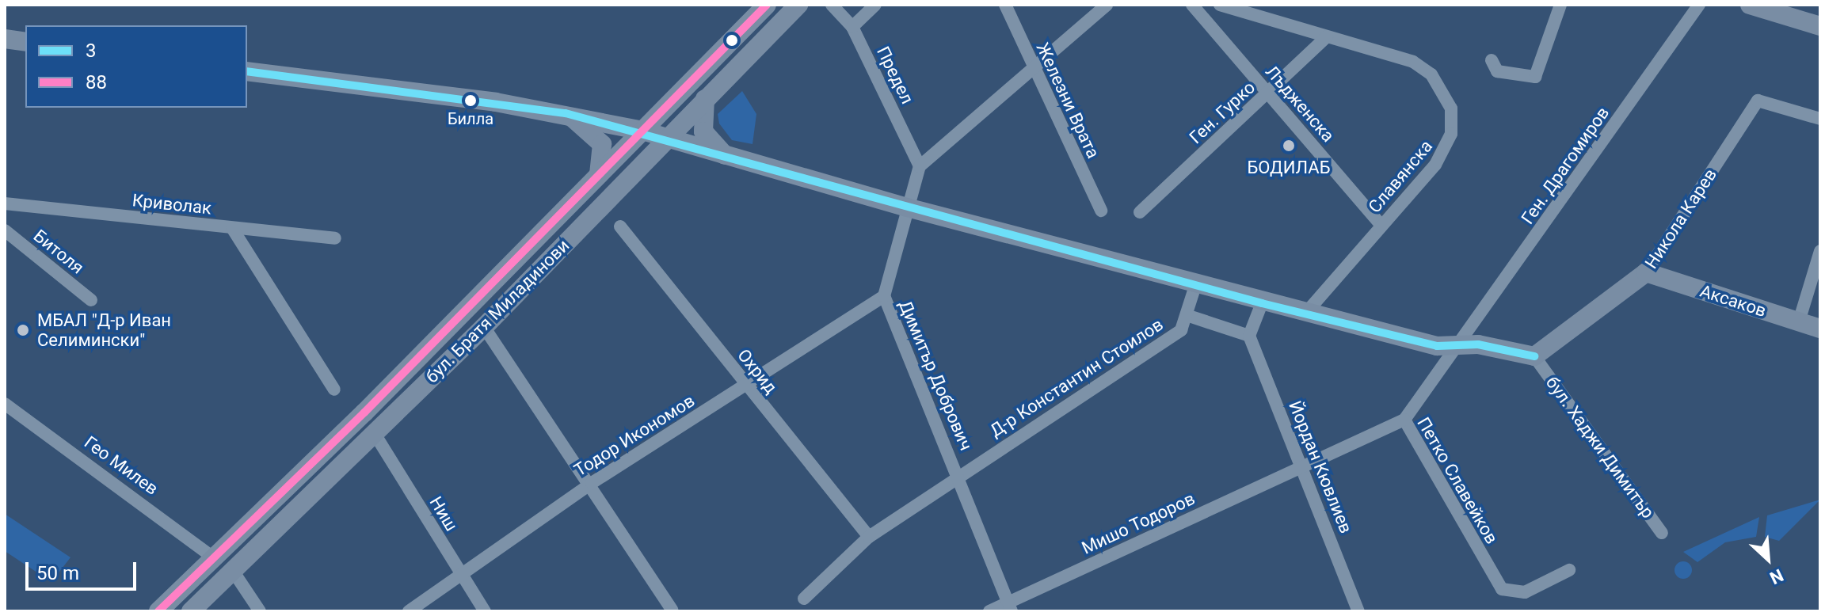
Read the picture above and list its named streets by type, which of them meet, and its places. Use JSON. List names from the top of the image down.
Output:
{
  "streets": {
    "main road": ["Никола Карев", "Аксаков", "бул. Братя Миладинови"],
    "street": [
      "Предел",
      "Железни Врата",
      "Лъдженска",
      "Ген. Гурко",
      "Ген. Драгомиров",
      "Славянска",
      "Криволак",
      "Битоля",
      "Охрид",
      "Димитър Добрович",
      "Д-р Константин Стоилов",
      "Тодор Икономов",
      "бул. Хаджи Димитър",
      "Гео Милев",
      "Йордан Кювлиев",
      "Петко Славейков",
      "Ниш",
      "Мишо Тодоров"
    ]
  },
  "crossings": [
    ["Предел", "Димитър Добрович"],
    ["Лъдженска", "Ген. Гурко"],
    ["Лъдженска", "Славянска"],
    ["Ген. Гурко", "Славянска"],
    ["Ген. Драгомиров", "Петко Славейков"],
    ["Никола Карев", "Аксаков"],
    ["Никола Карев", "бул. Хаджи Димитър"],
    ["бул. Братя Миладинови", "Гео Милев"],
    ["бул. Братя Миладинови", "Ниш"],
    ["Охрид", "Д-р Константин Стоилов"],
    ["Охрид", "Тодор Икономов"],
    ["Димитър Добрович", "Д-р Константин Стоилов"],
    ["Димитър Добрович", "Тодор Икономов"],
    ["Димитър Добрович", "Мишо Тодоров"],
    ["Тодор Икономов", "Ниш"],
    ["Йордан Кювлиев", "Петко Славейков"],
    ["Йордан Кювлиев", "Мишо Тодоров"],
    ["Петко Славейков", "Мишо Тодоров"]
  ],
  "places": ["Билла", "БОДИЛАБ", "МБАЛ \"Д-р Иван Селимински\""],
  "lines": ["transit line 88", "transit line 3"],
  "legend": ["3", "88"],
  "scale_bar": "50 m",
  "north": "bottom right"
}
